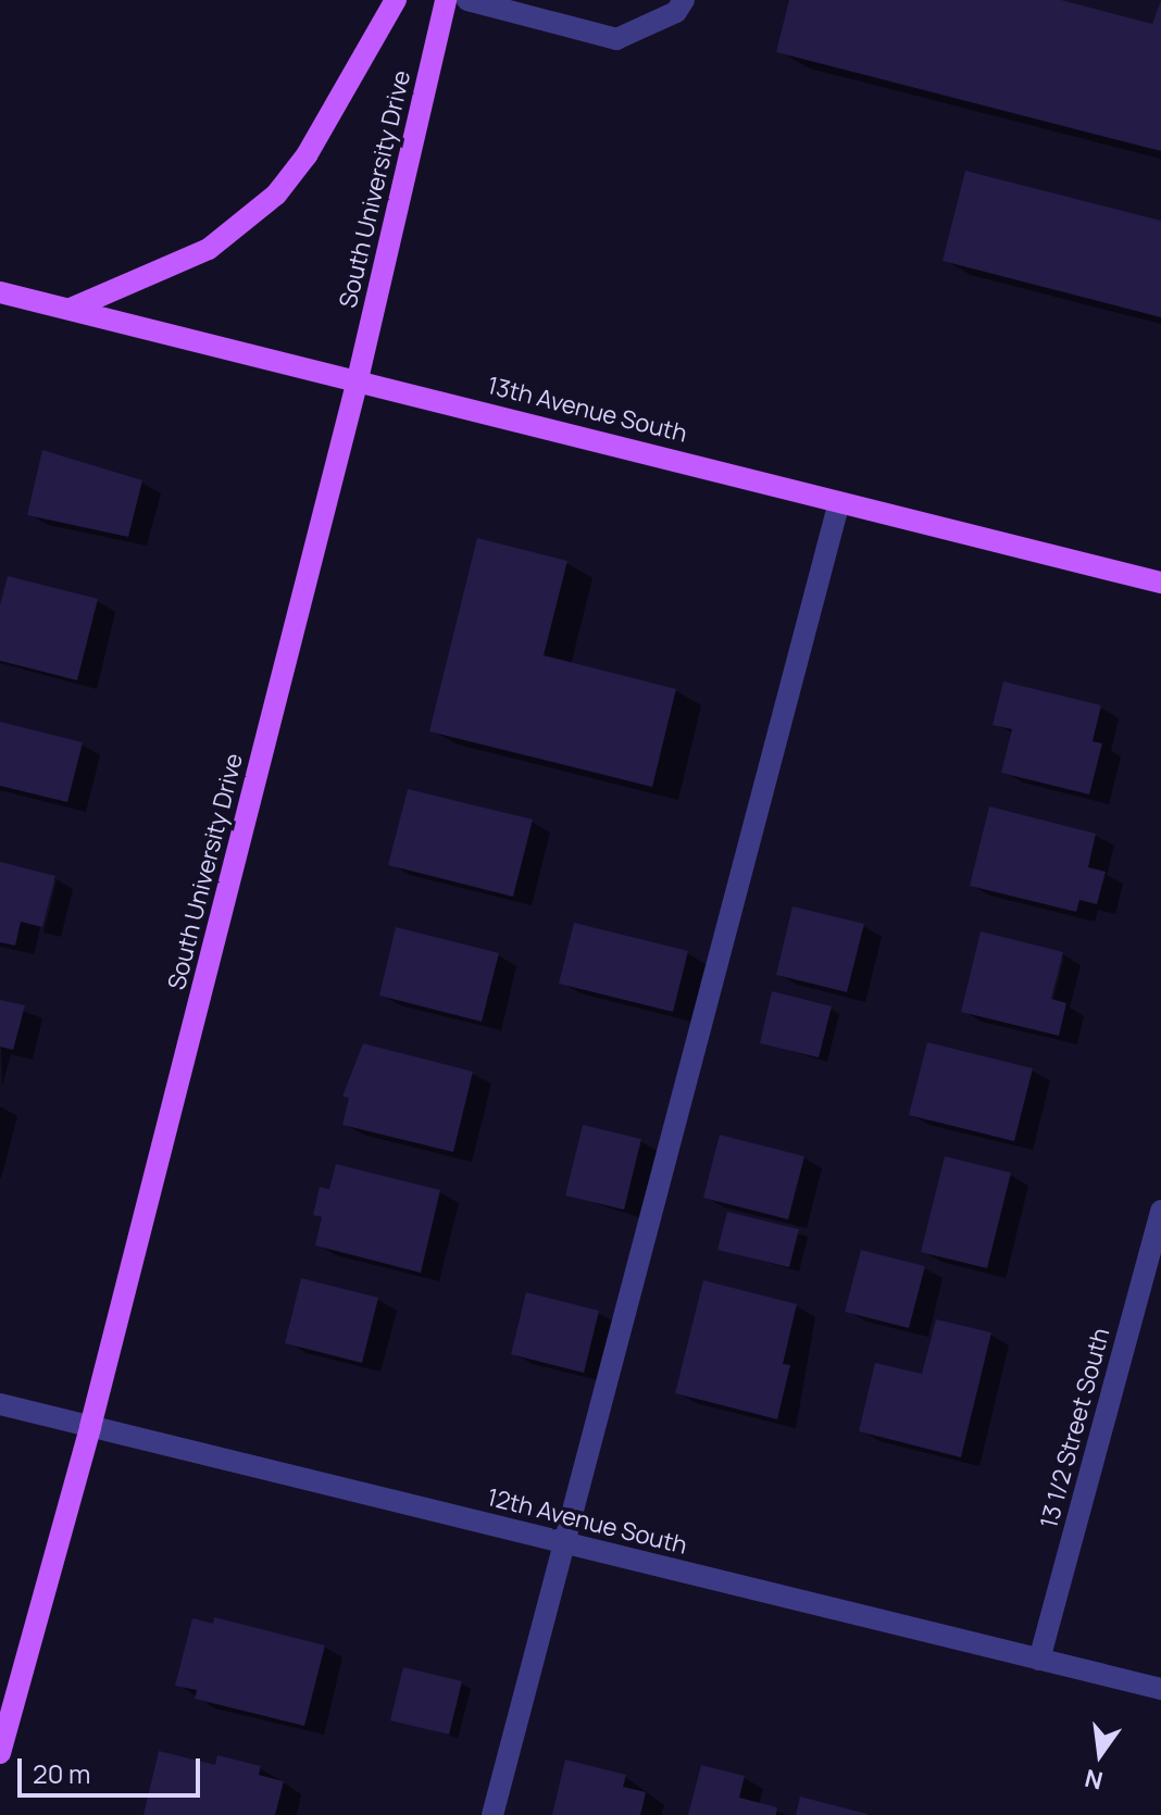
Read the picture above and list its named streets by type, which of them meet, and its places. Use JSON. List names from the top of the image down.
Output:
{
  "streets": {
    "main road": ["South University Drive", "13th Avenue South"],
    "street": ["13 1/2 Street South", "12th Avenue South"]
  },
  "crossings": [
    ["South University Drive", "13th Avenue South"],
    ["South University Drive", "12th Avenue South"],
    ["13 1/2 Street South", "12th Avenue South"]
  ],
  "scale_bar": "20 m",
  "north": "bottom"
}
